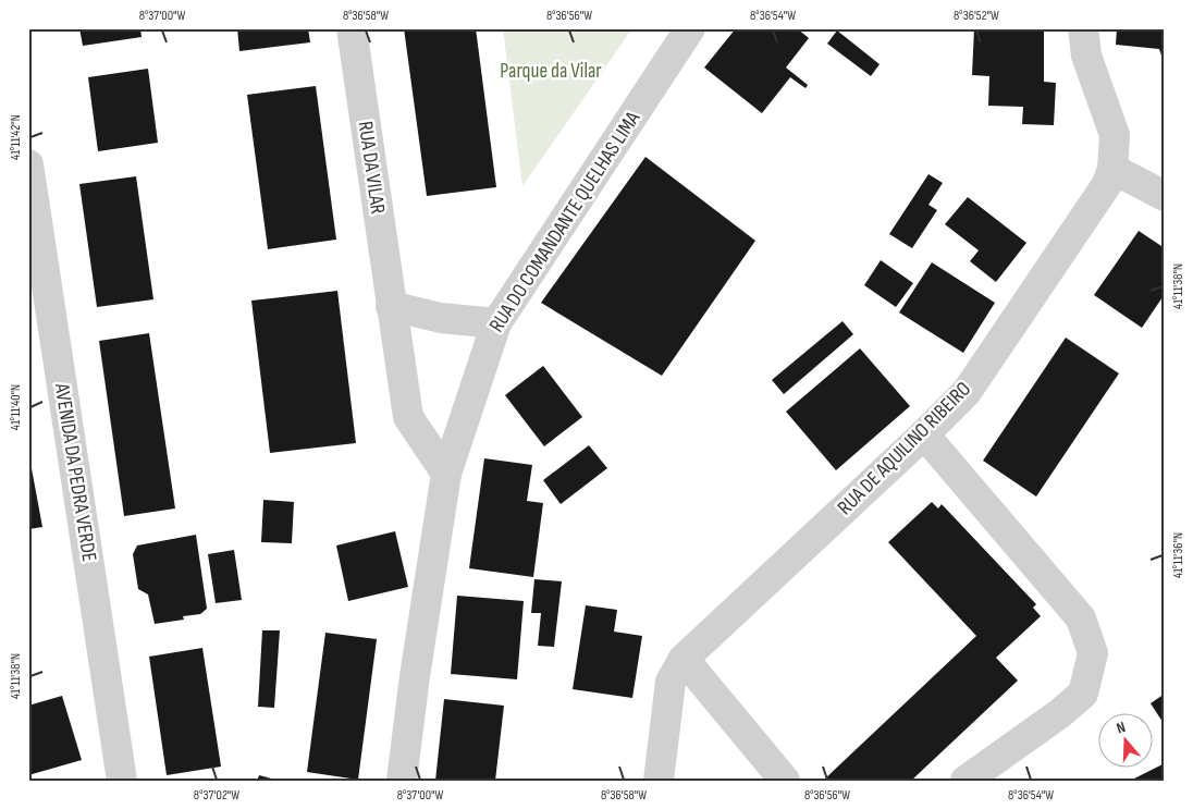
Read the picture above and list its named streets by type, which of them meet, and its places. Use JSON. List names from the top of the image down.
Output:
{
  "streets": {
    "street": [
      "RUA DA VILAR",
      "RUA DO COMANDANTE QUELHAS LIMA",
      "RUA DE AQUILINO RIBEIRO",
      "AVENIDA DA PEDRA VERDE"
    ]
  },
  "crossings": [
    ["RUA DA VILAR", "RUA DO COMANDANTE QUELHAS LIMA"]
  ],
  "parks": ["Parque da Vilar"],
  "north": "top",
  "coordinates": [
    "8°37'00\"W",
    "8°36'58\"W",
    "8°36'56\"W",
    "8°36'54\"W",
    "8°36'52\"W",
    "41°11'42\"N",
    "41°11'38\"N",
    "41°11'40\"N",
    "41°11'36\"N",
    "8°37'02\"W"
  ]
}
